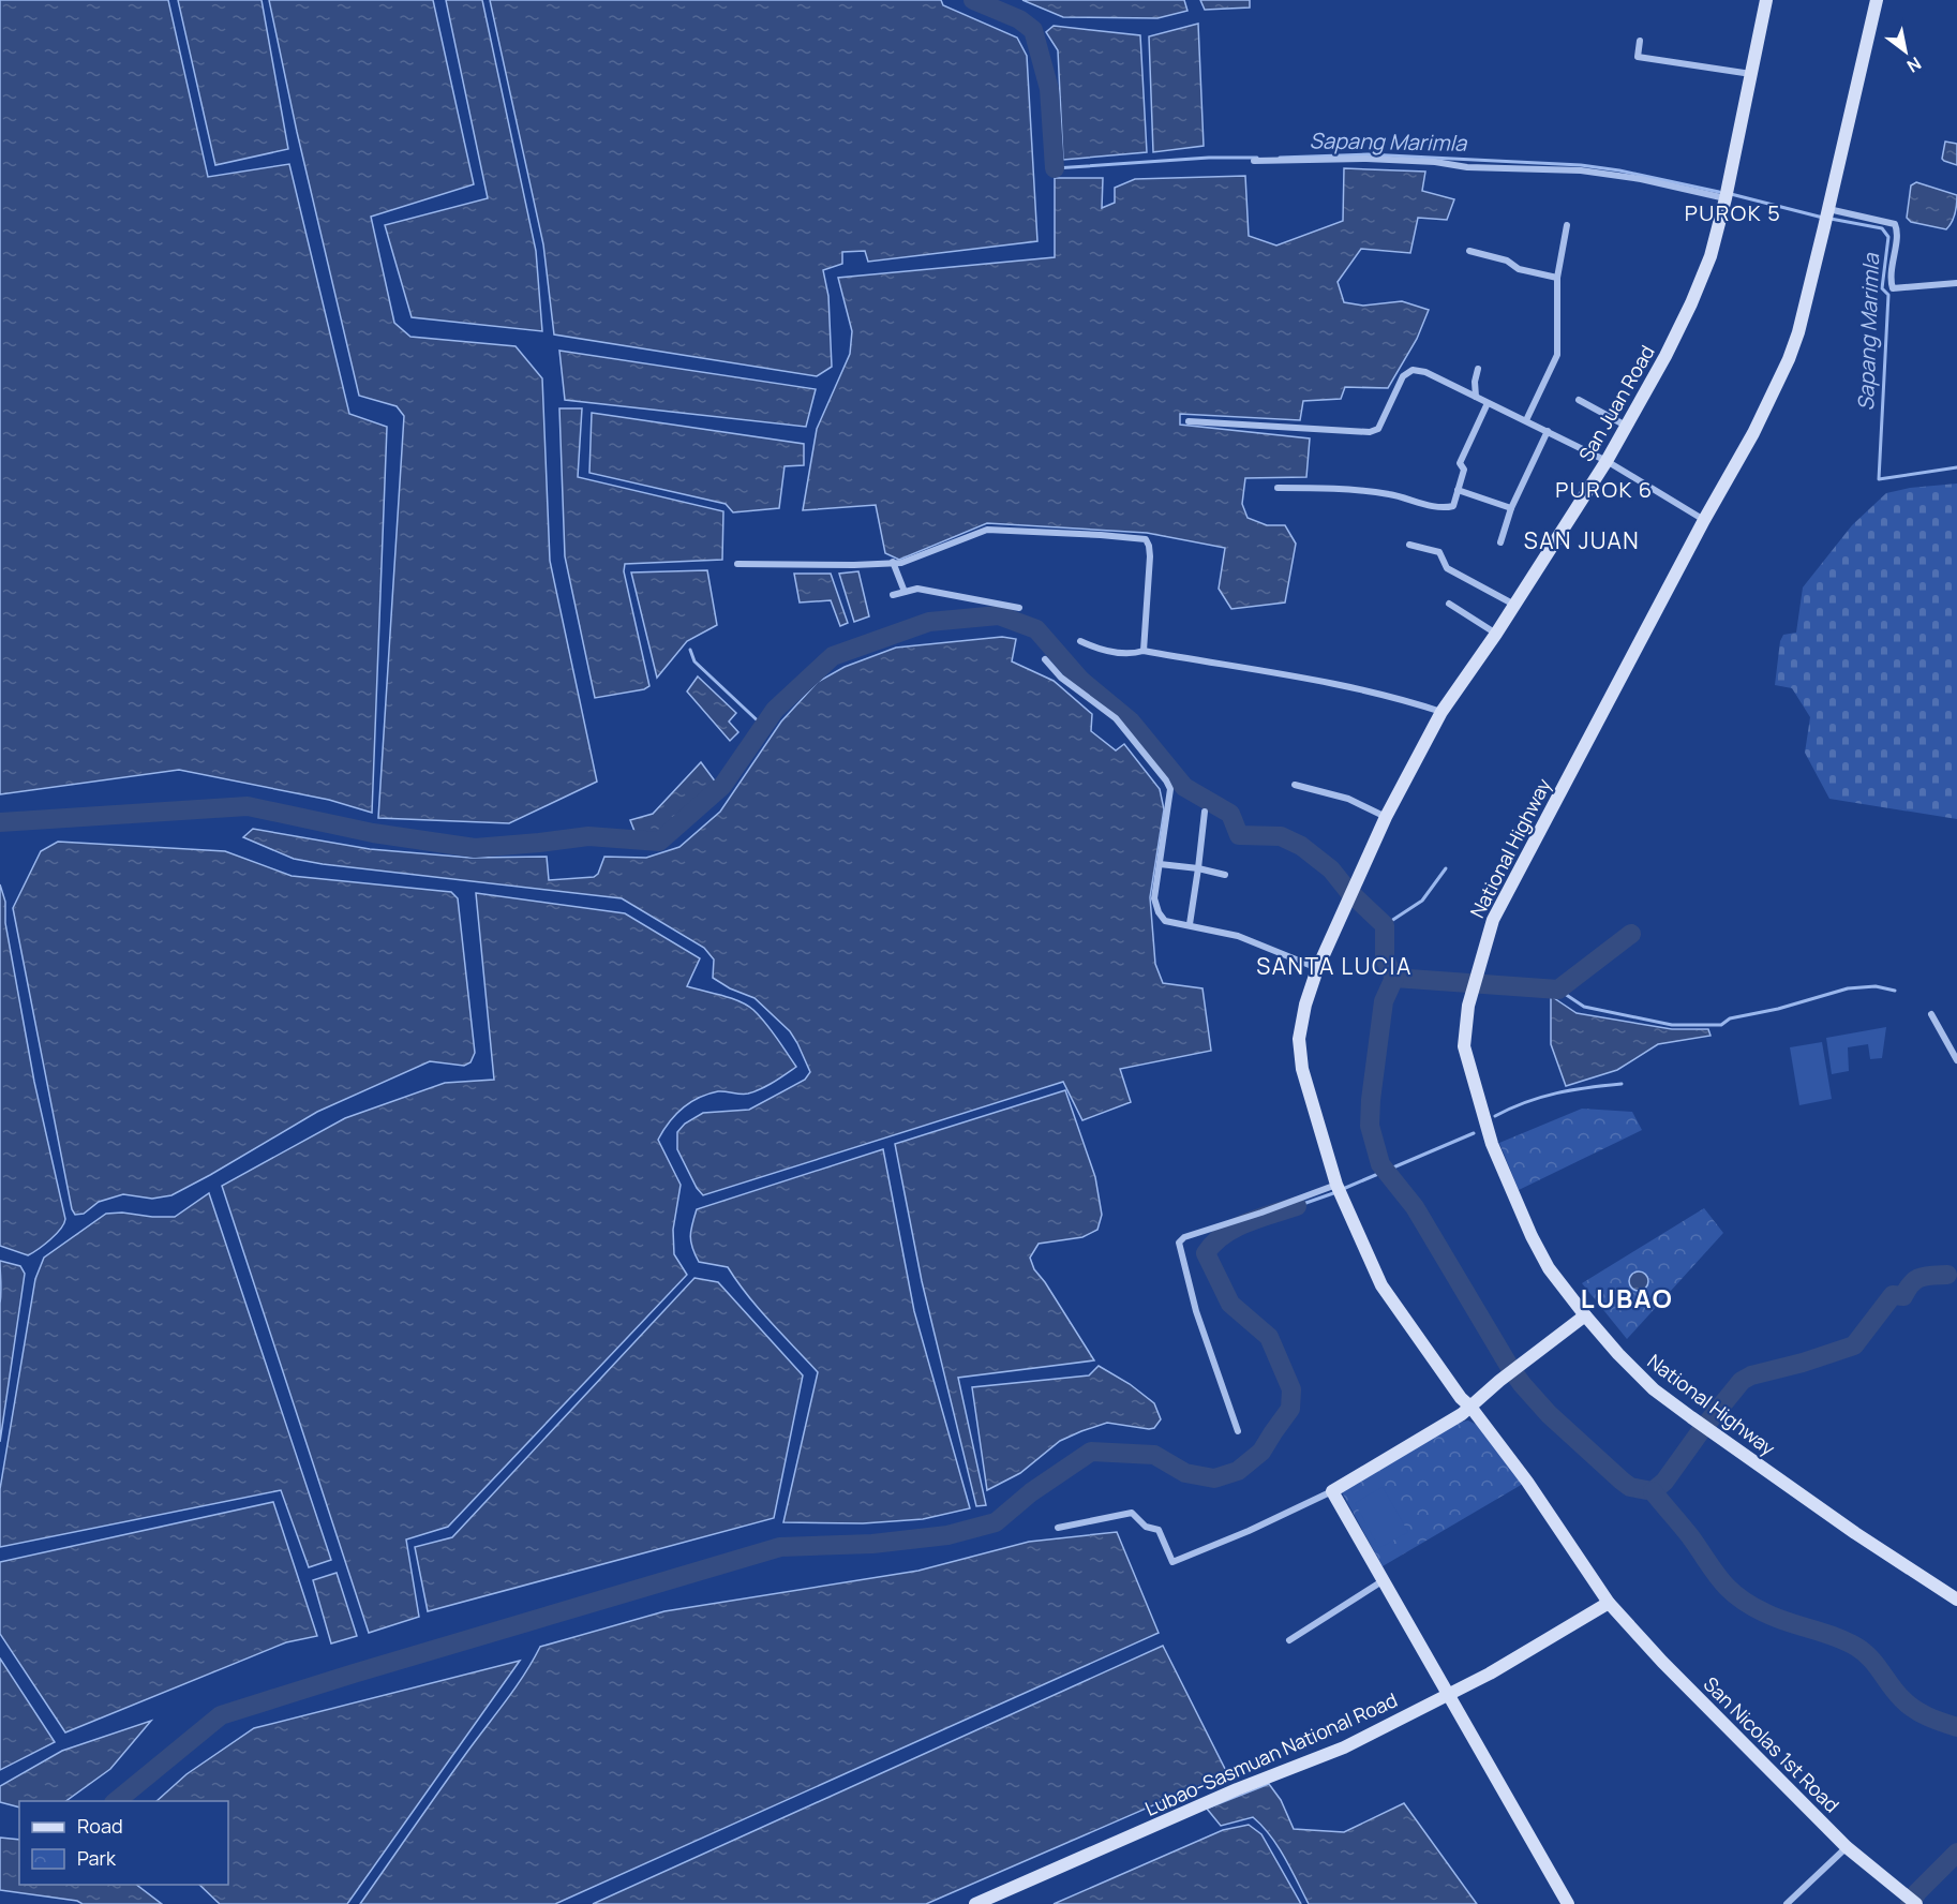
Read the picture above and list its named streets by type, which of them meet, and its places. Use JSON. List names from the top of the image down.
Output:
{
  "streets": {
    "main road": [
      "San Juan Road",
      "National Highway",
      "San Nicolas 1st Road",
      "Lubao-Sasmuan National Road"
    ]
  },
  "crossings": [
    ["San Juan Road", "San Nicolas 1st Road"],
    ["San Nicolas 1st Road", "Lubao-Sasmuan National Road"]
  ],
  "districts": [
    "PUROK 5",
    "PUROK 6",
    "SAN JUAN",
    "SANTA LUCIA",
    "LUBAO"
  ],
  "water": ["Sapang Marimla"],
  "legend": ["Road", "Park"],
  "north": "bottom right"
}
